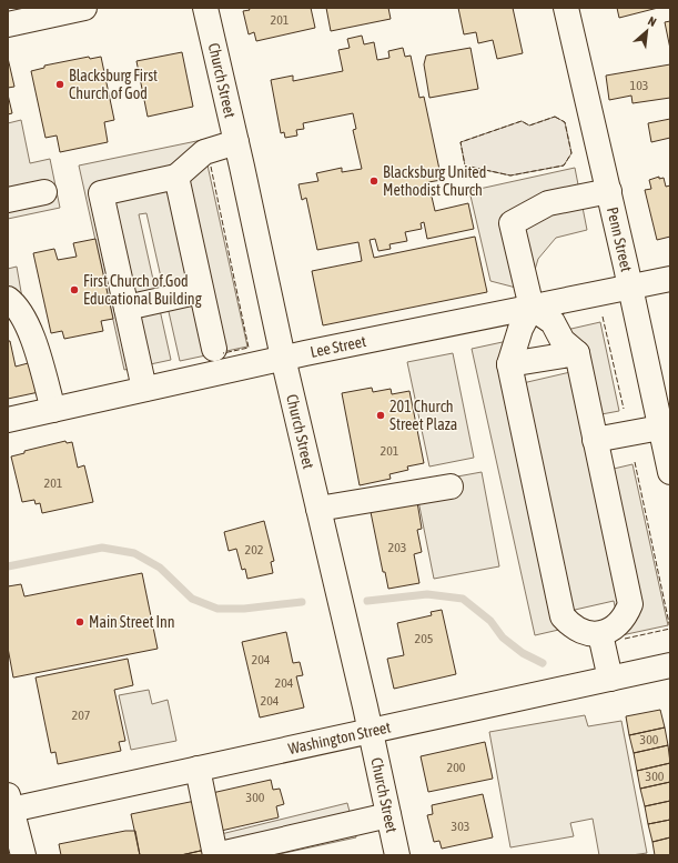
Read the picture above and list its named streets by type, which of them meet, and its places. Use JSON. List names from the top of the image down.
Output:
{
  "streets": {
    "street": [
      "Church Street",
      "Penn Street",
      "Lee Street",
      "Washington Street"
    ]
  },
  "crossings": [
    ["Church Street", "Lee Street"],
    ["Church Street", "Washington Street"],
    ["Penn Street", "Lee Street"]
  ],
  "places": [
    "Blacksburg First Church of God",
    "Blacksburg United Methodist Church",
    "First Church of God Educational Building",
    "201 Church Street Plaza",
    "Main Street Inn"
  ],
  "house_numbers": [
    "201",
    "103",
    "201",
    "201",
    "203",
    "202",
    "205",
    "204",
    "204",
    "204",
    "207",
    "300",
    "200",
    "300",
    "300",
    "303"
  ],
  "north": "top right"
}
